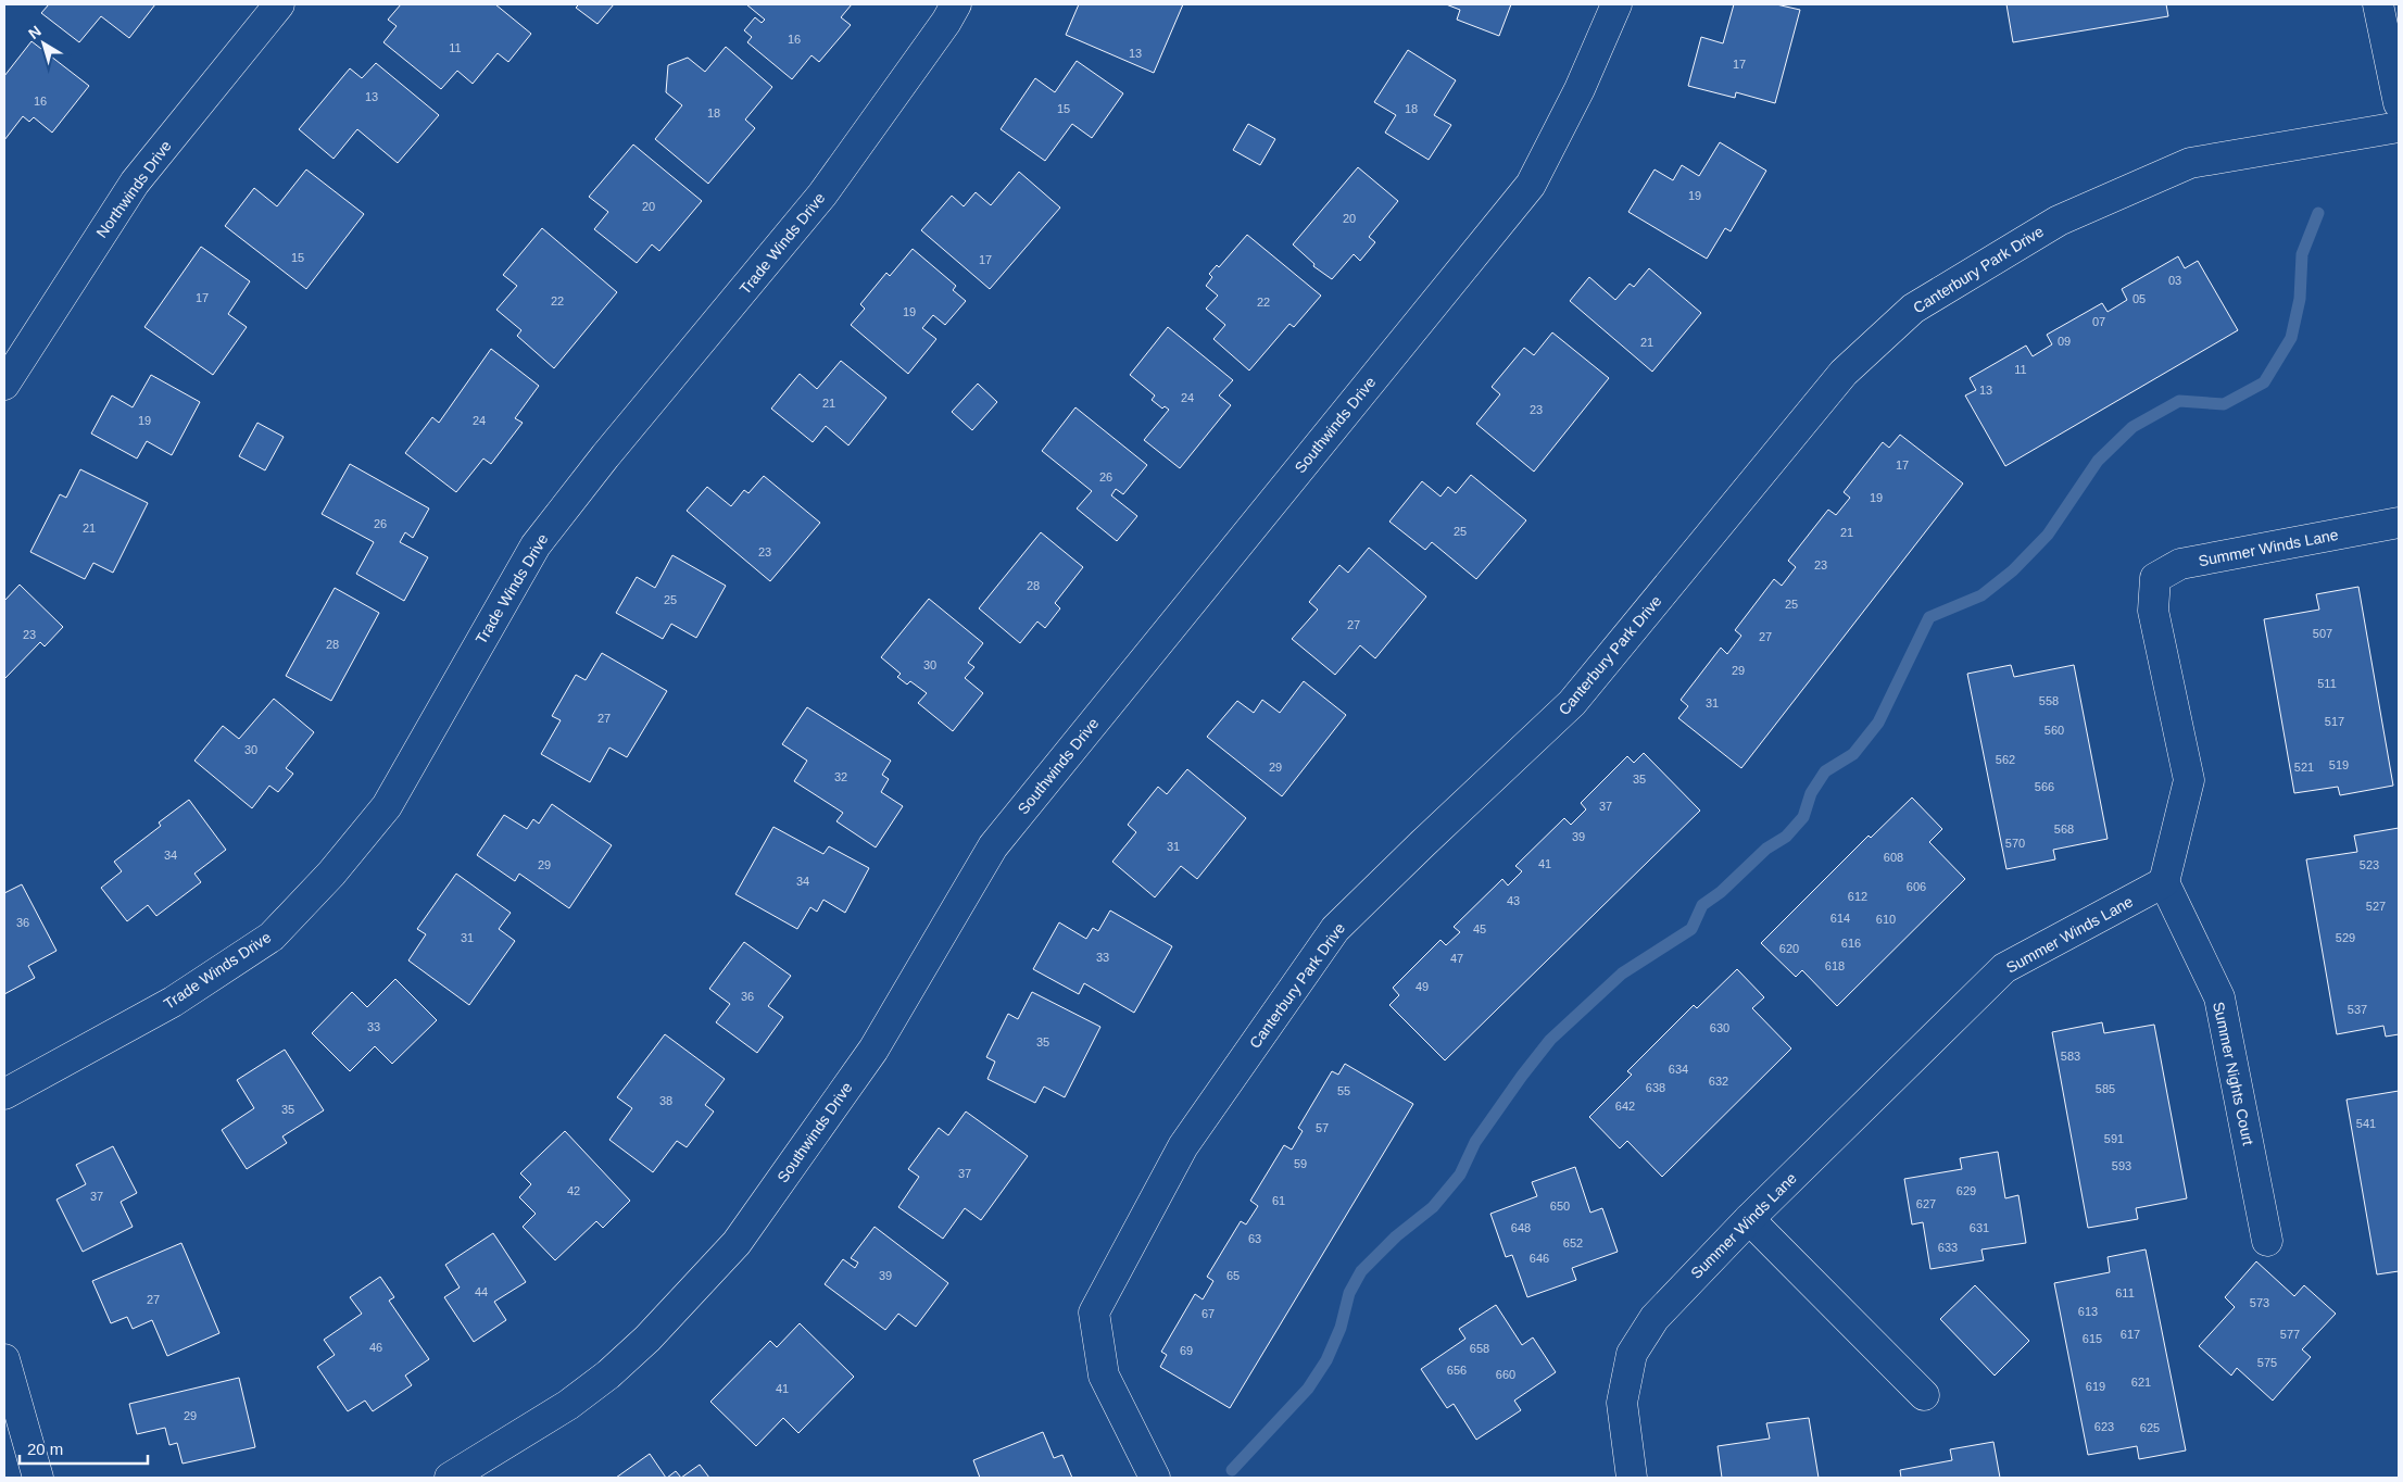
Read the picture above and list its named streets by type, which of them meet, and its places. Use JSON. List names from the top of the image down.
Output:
{
  "streets": {
    "street": [
      "Northwinds Drive",
      "Trade Winds Drive",
      "Canterbury Park Drive",
      "Southwinds Drive",
      "Summer Winds Lane",
      "Summer Nights Court"
    ]
  },
  "crossings": [
    ["Summer Winds Lane", "Summer Nights Court"]
  ],
  "house_numbers": [
    "16",
    "11",
    "13",
    "17",
    "13",
    "16",
    "15",
    "18",
    "18",
    "19",
    "20",
    "20",
    "15",
    "17",
    "03",
    "17",
    "05",
    "22",
    "22",
    "19",
    "07",
    "09",
    "21",
    "11",
    "13",
    "24",
    "21",
    "23",
    "19",
    "24",
    "17",
    "26",
    "19",
    "26",
    "21",
    "25",
    "21",
    "23",
    "23",
    "28",
    "25",
    "25",
    "27",
    "507",
    "23",
    "27",
    "28",
    "30",
    "29",
    "511",
    "558",
    "31",
    "27",
    "517",
    "560",
    "30",
    "562",
    "519",
    "29",
    "521",
    "32",
    "35",
    "566",
    "37",
    "568",
    "39",
    "570",
    "31",
    "34",
    "608",
    "41",
    "29",
    "523",
    "34",
    "606",
    "612",
    "43",
    "527",
    "614",
    "610",
    "36",
    "45",
    "31",
    "529",
    "616",
    "620",
    "33",
    "47",
    "618",
    "49",
    "36",
    "537",
    "33",
    "630",
    "35",
    "583",
    "634",
    "632",
    "638",
    "585",
    "55",
    "38",
    "642",
    "35",
    "541",
    "57",
    "591",
    "59",
    "593",
    "37",
    "42",
    "629",
    "37",
    "61",
    "627",
    "650",
    "648",
    "631",
    "63",
    "652",
    "633",
    "646",
    "39",
    "65",
    "44",
    "611",
    "27",
    "573",
    "613",
    "67",
    "617",
    "577",
    "615",
    "46",
    "658",
    "69",
    "575",
    "656",
    "660",
    "621",
    "619",
    "41",
    "29",
    "623",
    "625"
  ],
  "scale_bar": "20 m",
  "north": "top left"
}
